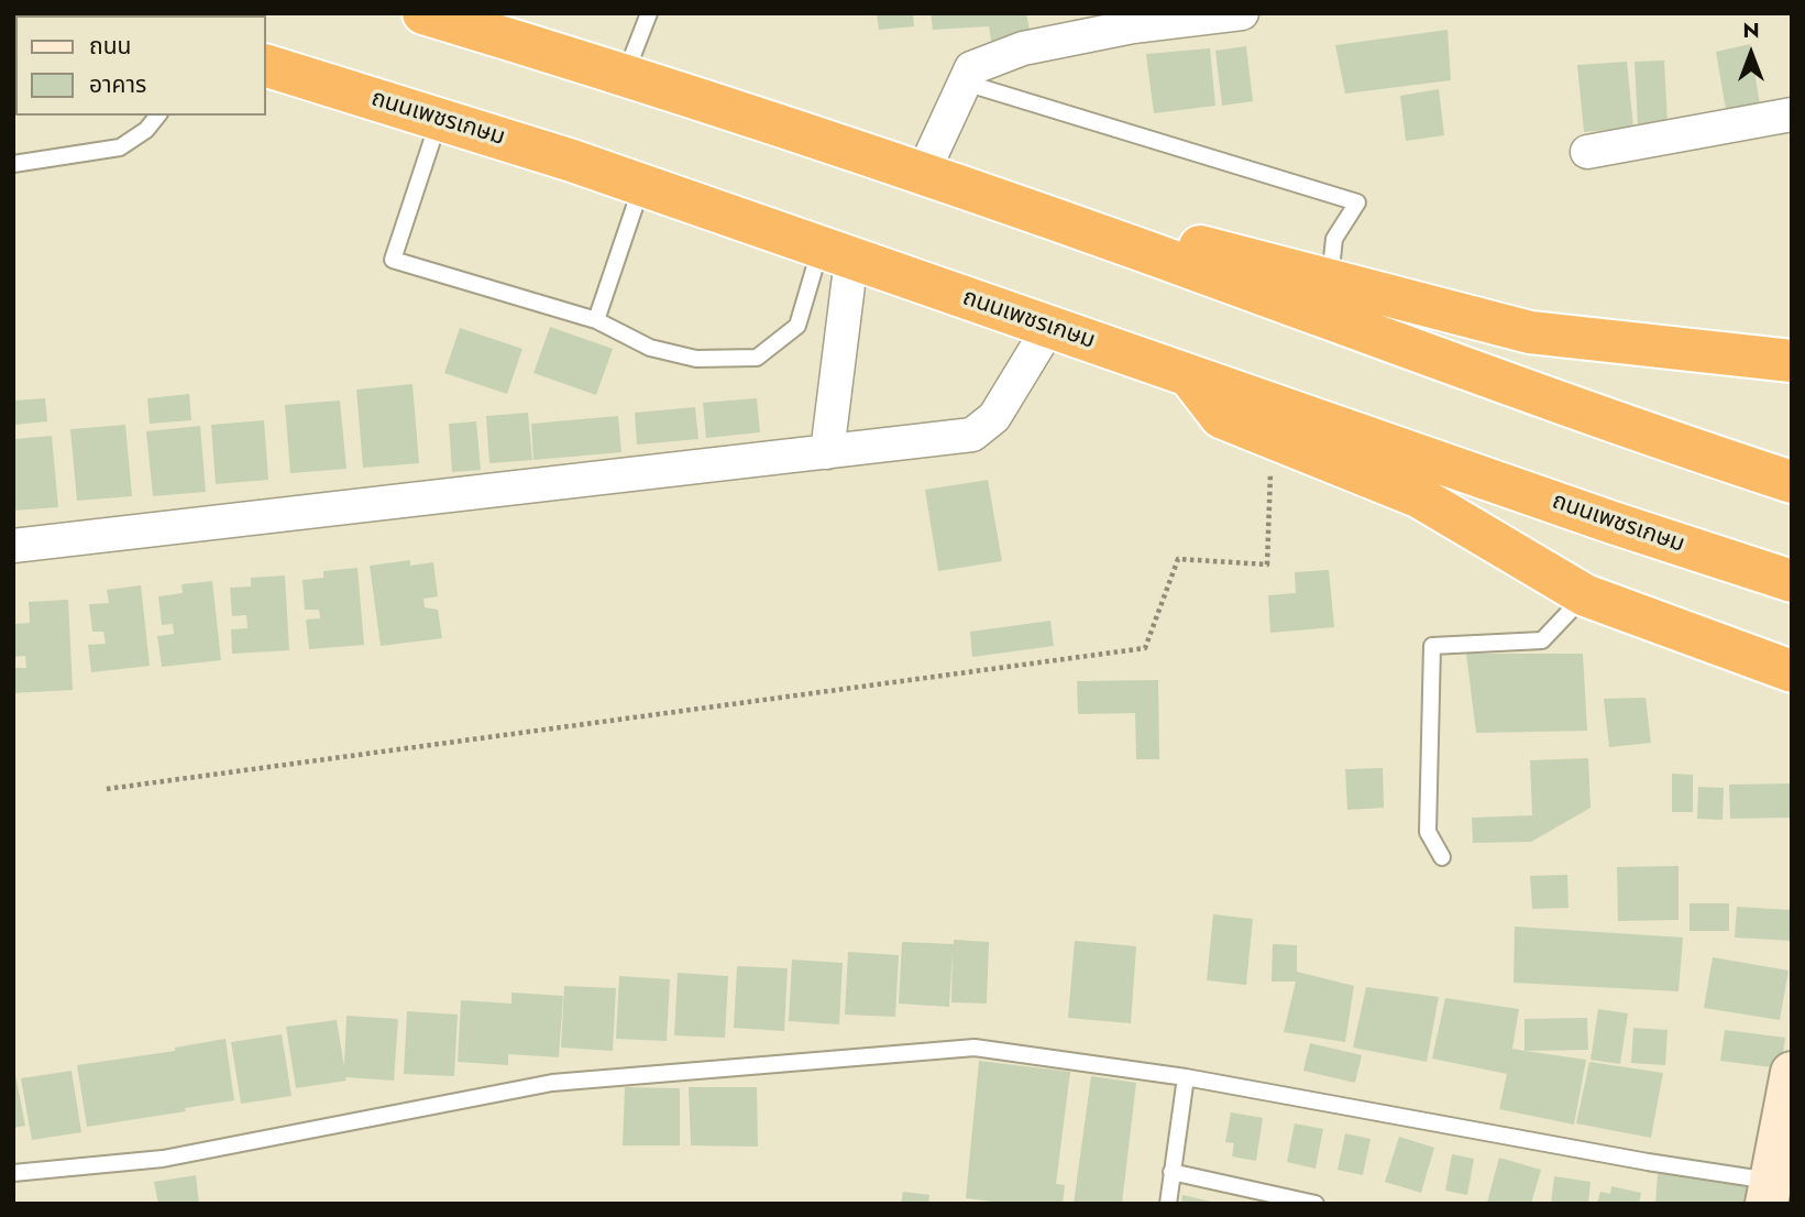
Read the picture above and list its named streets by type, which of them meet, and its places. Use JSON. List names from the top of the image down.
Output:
{
  "streets": {
    "highway": ["ถนนเพชรเกษม"]
  },
  "legend": ["ถนน", "อาคาร"],
  "north": "top"
}
